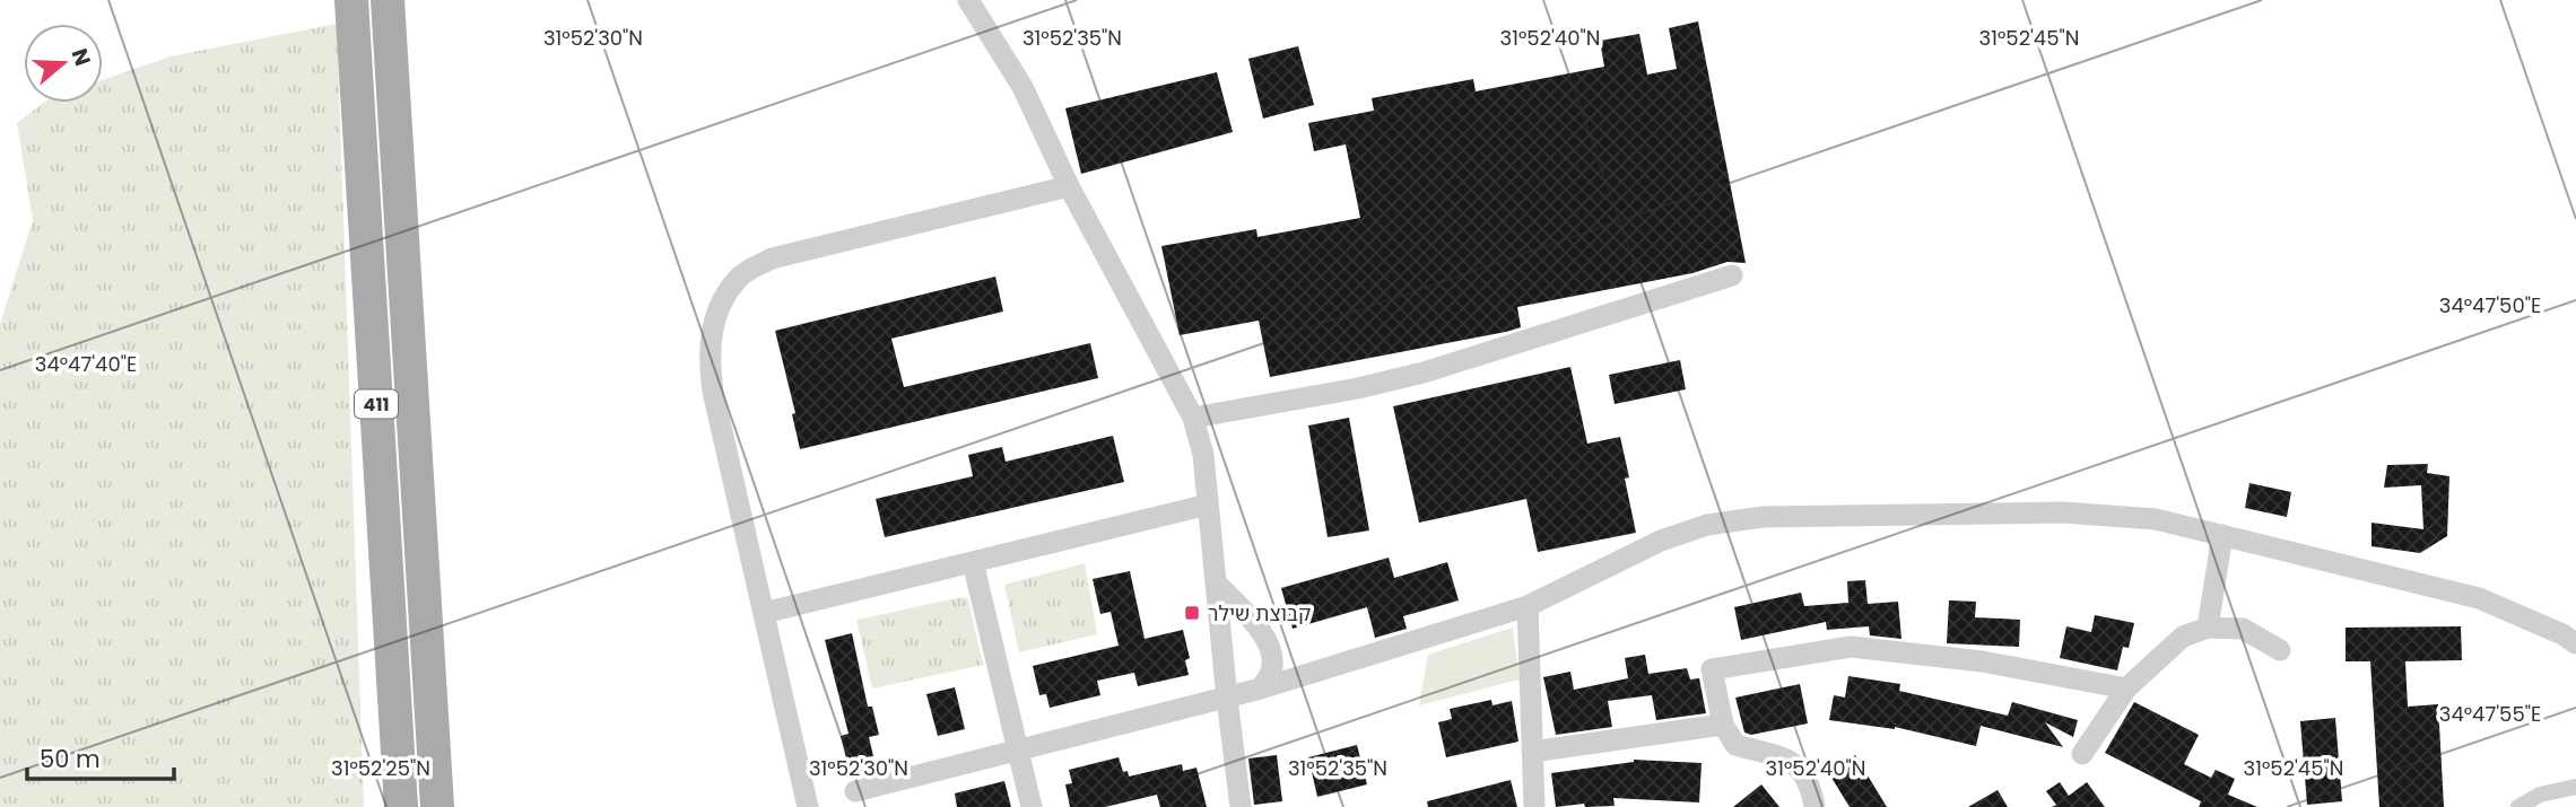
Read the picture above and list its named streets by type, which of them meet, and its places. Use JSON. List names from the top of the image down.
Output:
{
  "streets": {
    "main road": ["411"]
  },
  "places": {
    "transit": ["קבוצת שילר"]
  },
  "scale_bar": "50 m",
  "north": "right",
  "coordinates": [
    "31°52'30\"N",
    "31°52'45\"N",
    "31°52'35\"N",
    "31°52'40\"N",
    "34°47'50\"E",
    "34°47'40\"E",
    "34°47'55\"E",
    "31°52'25\"N"
  ]
}
